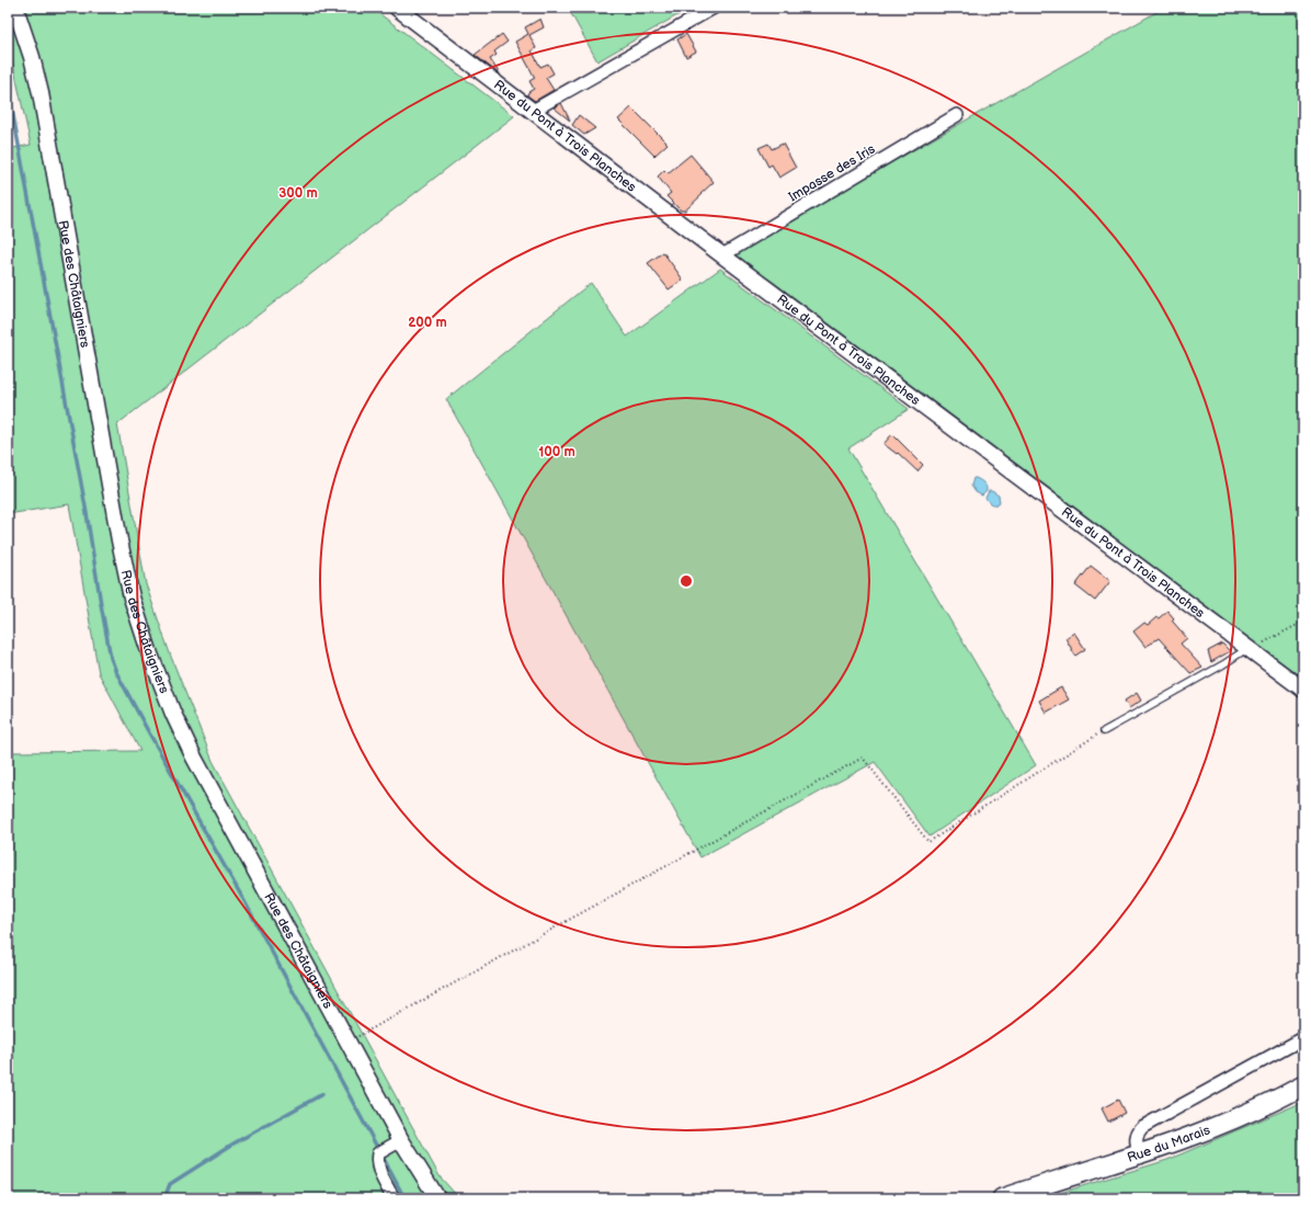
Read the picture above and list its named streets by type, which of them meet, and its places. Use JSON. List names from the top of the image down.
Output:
{
  "streets": {
    "main road": ["Rue du Marais"],
    "street": ["Rue du Pont à Trois Planches", "Impasse des Iris", "Rue des Châtaigniers"]
  },
  "crossings": [
    ["Rue du Pont à Trois Planches", "Impasse des Iris"]
  ],
  "rings": ["300 m", "200 m", "100 m"]
}
